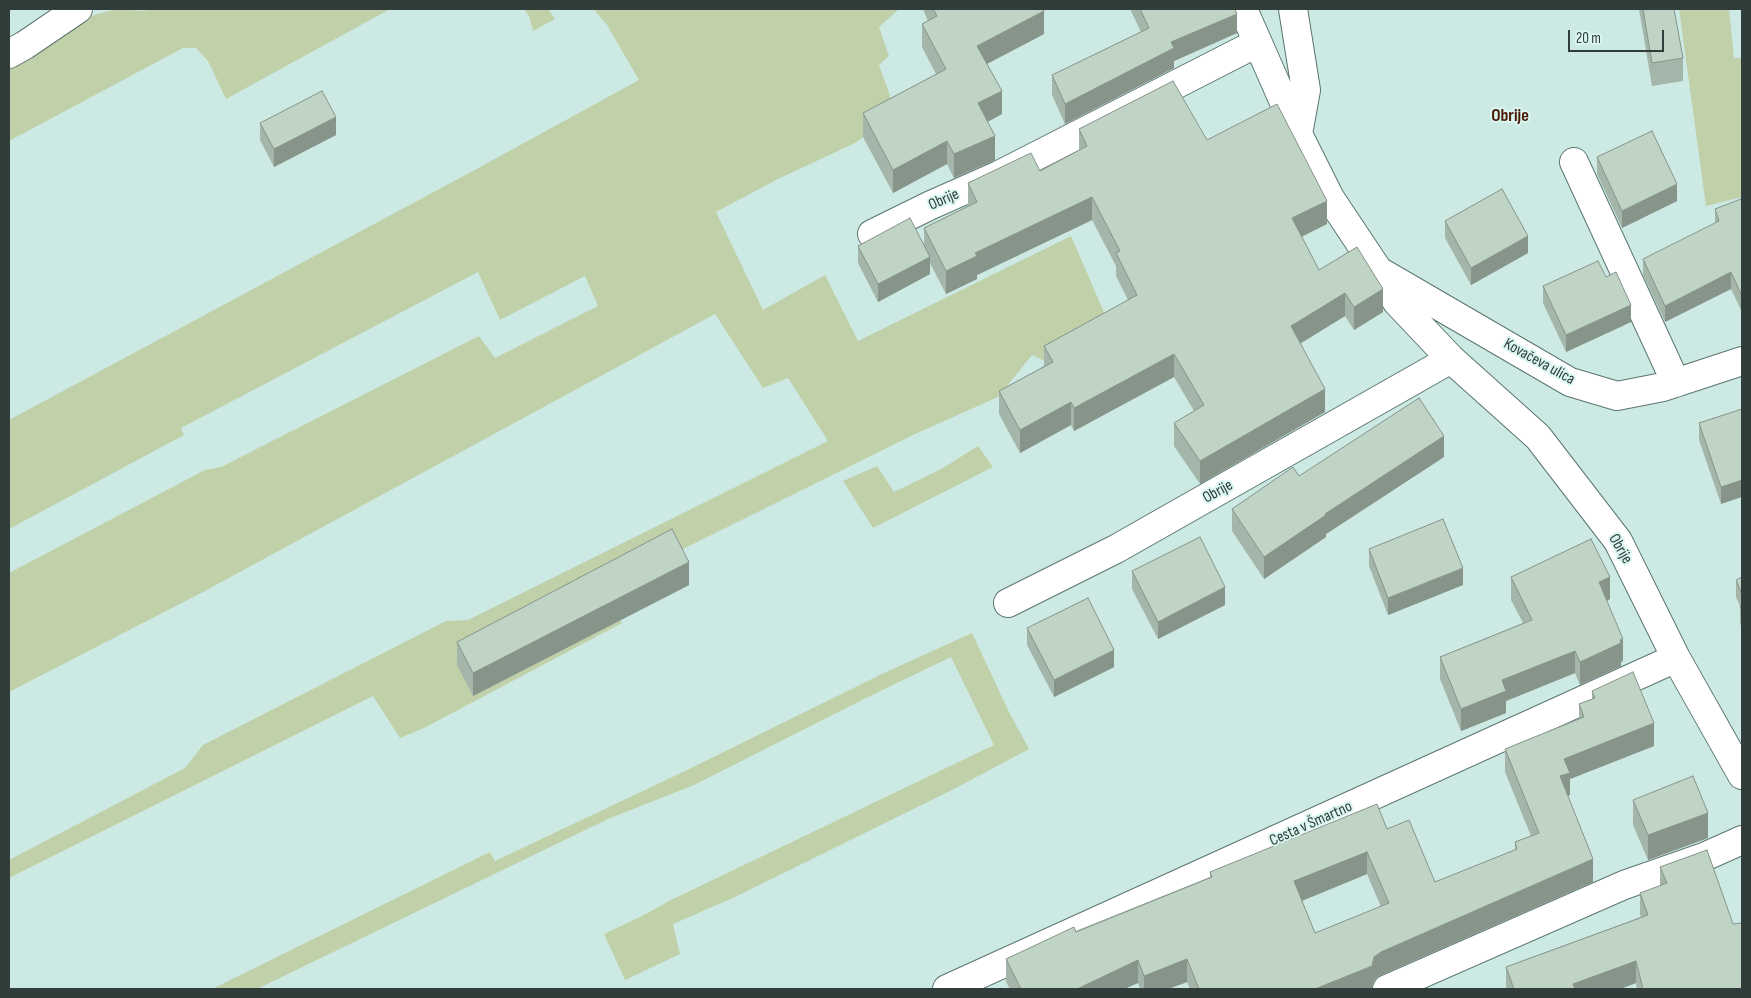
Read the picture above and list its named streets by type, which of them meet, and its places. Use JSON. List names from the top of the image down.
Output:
{
  "streets": {
    "street": ["Obrije", "Kovačeva ulica", "Cesta v Šmartno"]
  },
  "crossings": [
    ["Obrije", "Kovačeva ulica"],
    ["Obrije", "Cesta v Šmartno"]
  ],
  "districts": ["Obrije"],
  "scale_bar": "20 m"
}
